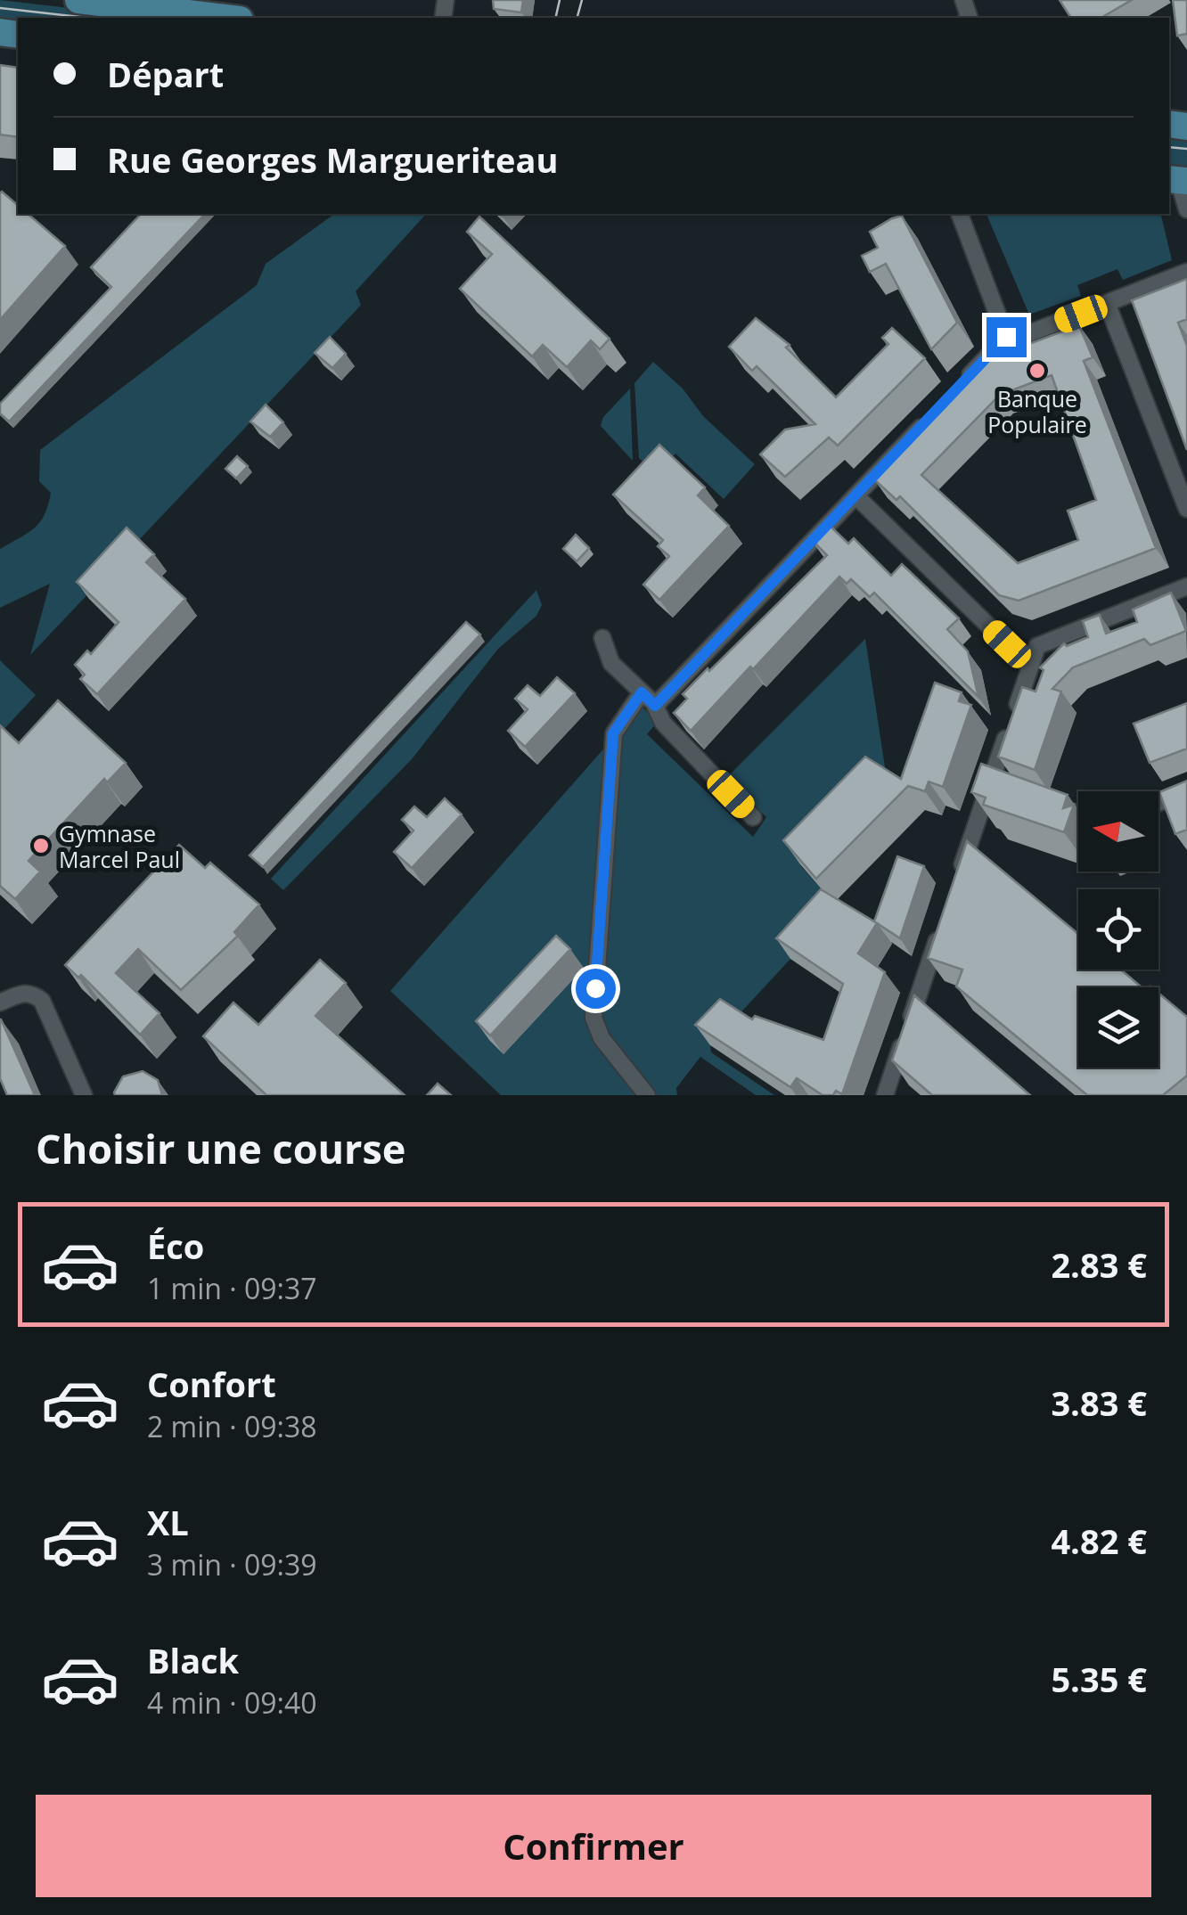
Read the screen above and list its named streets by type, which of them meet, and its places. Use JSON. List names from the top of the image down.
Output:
{
  "places": ["Banque Populaire", "Gymnase Marcel Paul"],
  "north": "left",
  "page": {
    "banner": ["Départ", "Rue Georges Margueriteau"],
    "heading": "Choisir une course",
    "list": [
      {
        "name": "Éco",
        "note": "1 min · 09:37",
        "value": "2.83 €"
      },
      {
        "name": "Confort",
        "note": "2 min · 09:38",
        "value": "3.83 €"
      },
      {
        "name": "XL",
        "note": "3 min · 09:39",
        "value": "4.82 €"
      },
      {
        "name": "Black",
        "note": "4 min · 09:40",
        "value": "5.35 €"
      }
    ],
    "buttons": "Confirmer"
  }
}
